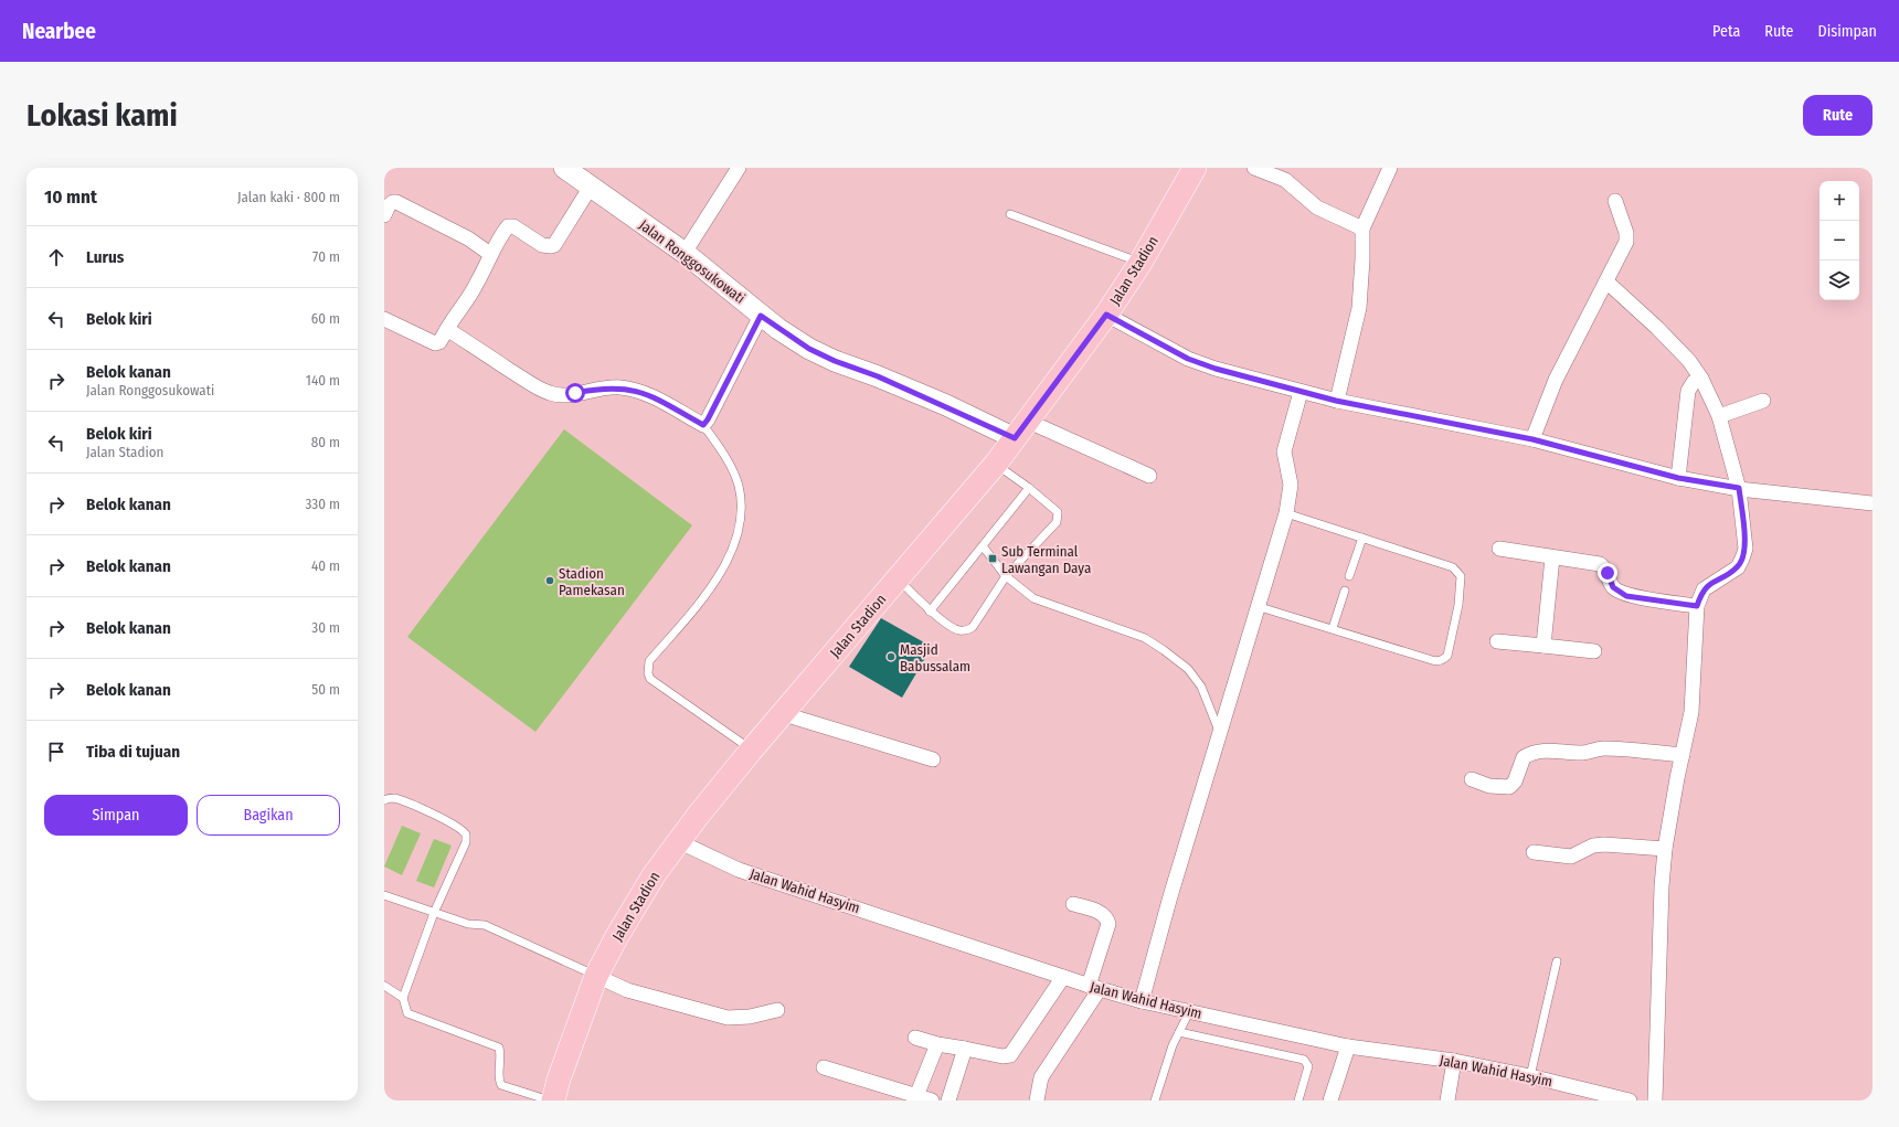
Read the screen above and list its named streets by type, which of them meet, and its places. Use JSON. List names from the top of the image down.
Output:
{
  "streets": {
    "main road": ["Jalan Ronggosukowati", "Jalan Stadion"],
    "street": ["Jalan Wahid Hasyim"]
  },
  "crossings": [
    ["Jalan Ronggosukowati", "Jalan Stadion"],
    ["Jalan Stadion", "Jalan Wahid Hasyim"]
  ],
  "places": {
    "transit": ["Sub Terminal Lawangan Daya"],
    "other": ["Stadion Pamekasan", "Masjid Babussalam"]
  },
  "page": {
    "header": "Nearbee",
    "nav": ["Peta", "Rute", "Disimpan"],
    "buttons": [
      "Rute",
      ["Simpan", "Bagikan"]
    ],
    "title": "Lokasi kami",
    "heading": ["10 mnt", "Jalan kaki · 800 m"],
    "map_buttons": ["+", "−"],
    "list": [
      ["Lurus", "70 m"],
      ["Belok kiri", "60 m"],
      ["Belok kanan", "Jalan Ronggosukowati", "140 m"],
      ["Belok kiri", "Jalan Stadion", "80 m"],
      ["Belok kanan", "330 m"],
      ["Belok kanan", "40 m"],
      ["Belok kanan", "30 m"],
      ["Belok kanan", "50 m"],
      "Tiba di tujuan"
    ]
  }
}
